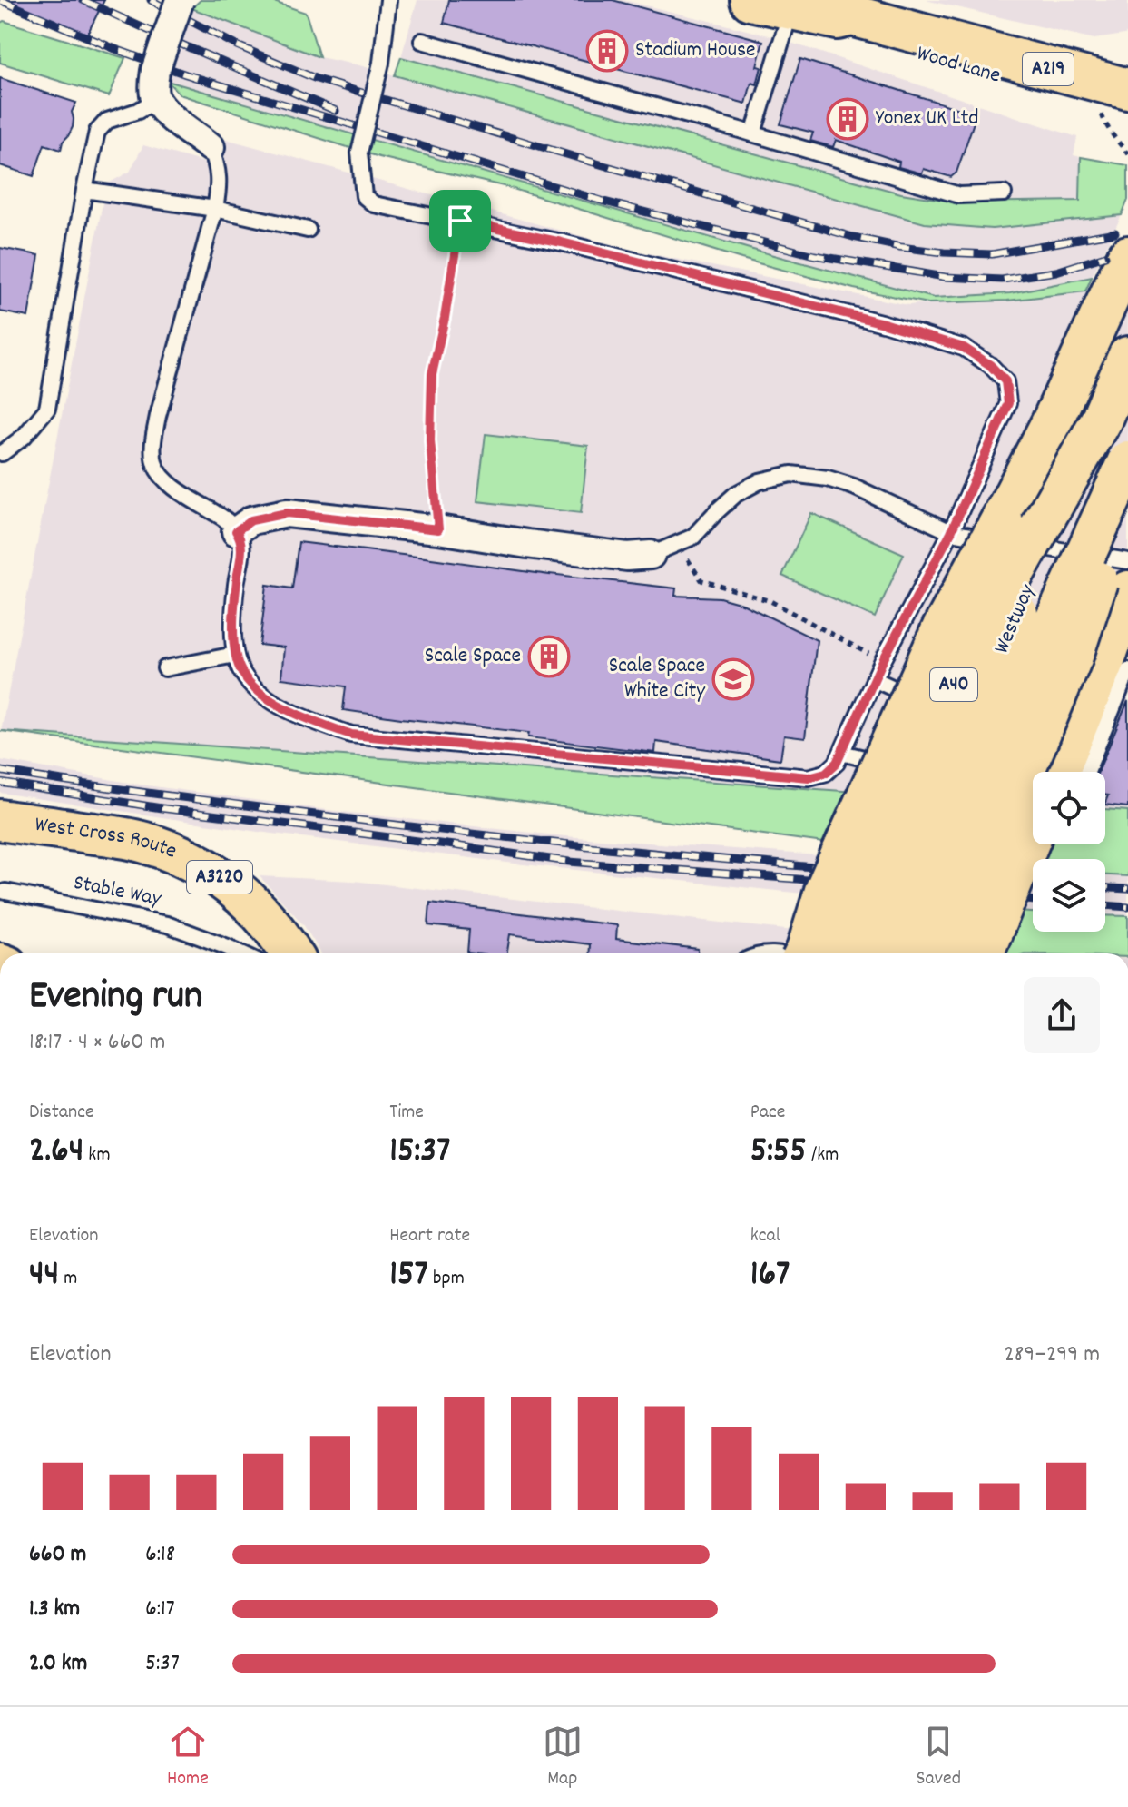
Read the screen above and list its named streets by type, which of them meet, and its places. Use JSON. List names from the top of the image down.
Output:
{
  "streets": {
    "main road": [
      "Wood Lane",
      "A219",
      "Westway",
      "A40",
      "West Cross Route",
      "A3220"
    ],
    "lane": ["Stable Way"]
  },
  "crossings": [
    ["Westway", "A40"]
  ],
  "places": {
    "building": ["Stadium House", "Yonex UK Ltd", "Scale Space"],
    "school or university": ["Scale Space White City"]
  },
  "page": {
    "heading": ["Evening run", "18:17 · 4 × 660 m"],
    "stats": [
      ["Distance", "2.64 km"],
      ["Time", "15:37"],
      ["Pace", "5:55 /km"],
      ["Elevation", "44 m"],
      ["Heart rate", "157 bpm"],
      ["kcal", "167"]
    ],
    "chart": ["Elevation", "289–299 m"],
    "list": [
      {
        "name": "660 m",
        "note": "6:18"
      },
      {
        "name": "1.3 km",
        "note": "6:17"
      },
      {
        "name": "2.0 km",
        "note": "5:37"
      }
    ],
    "tabs": ["Home", "Map", "Saved"]
  }
}
